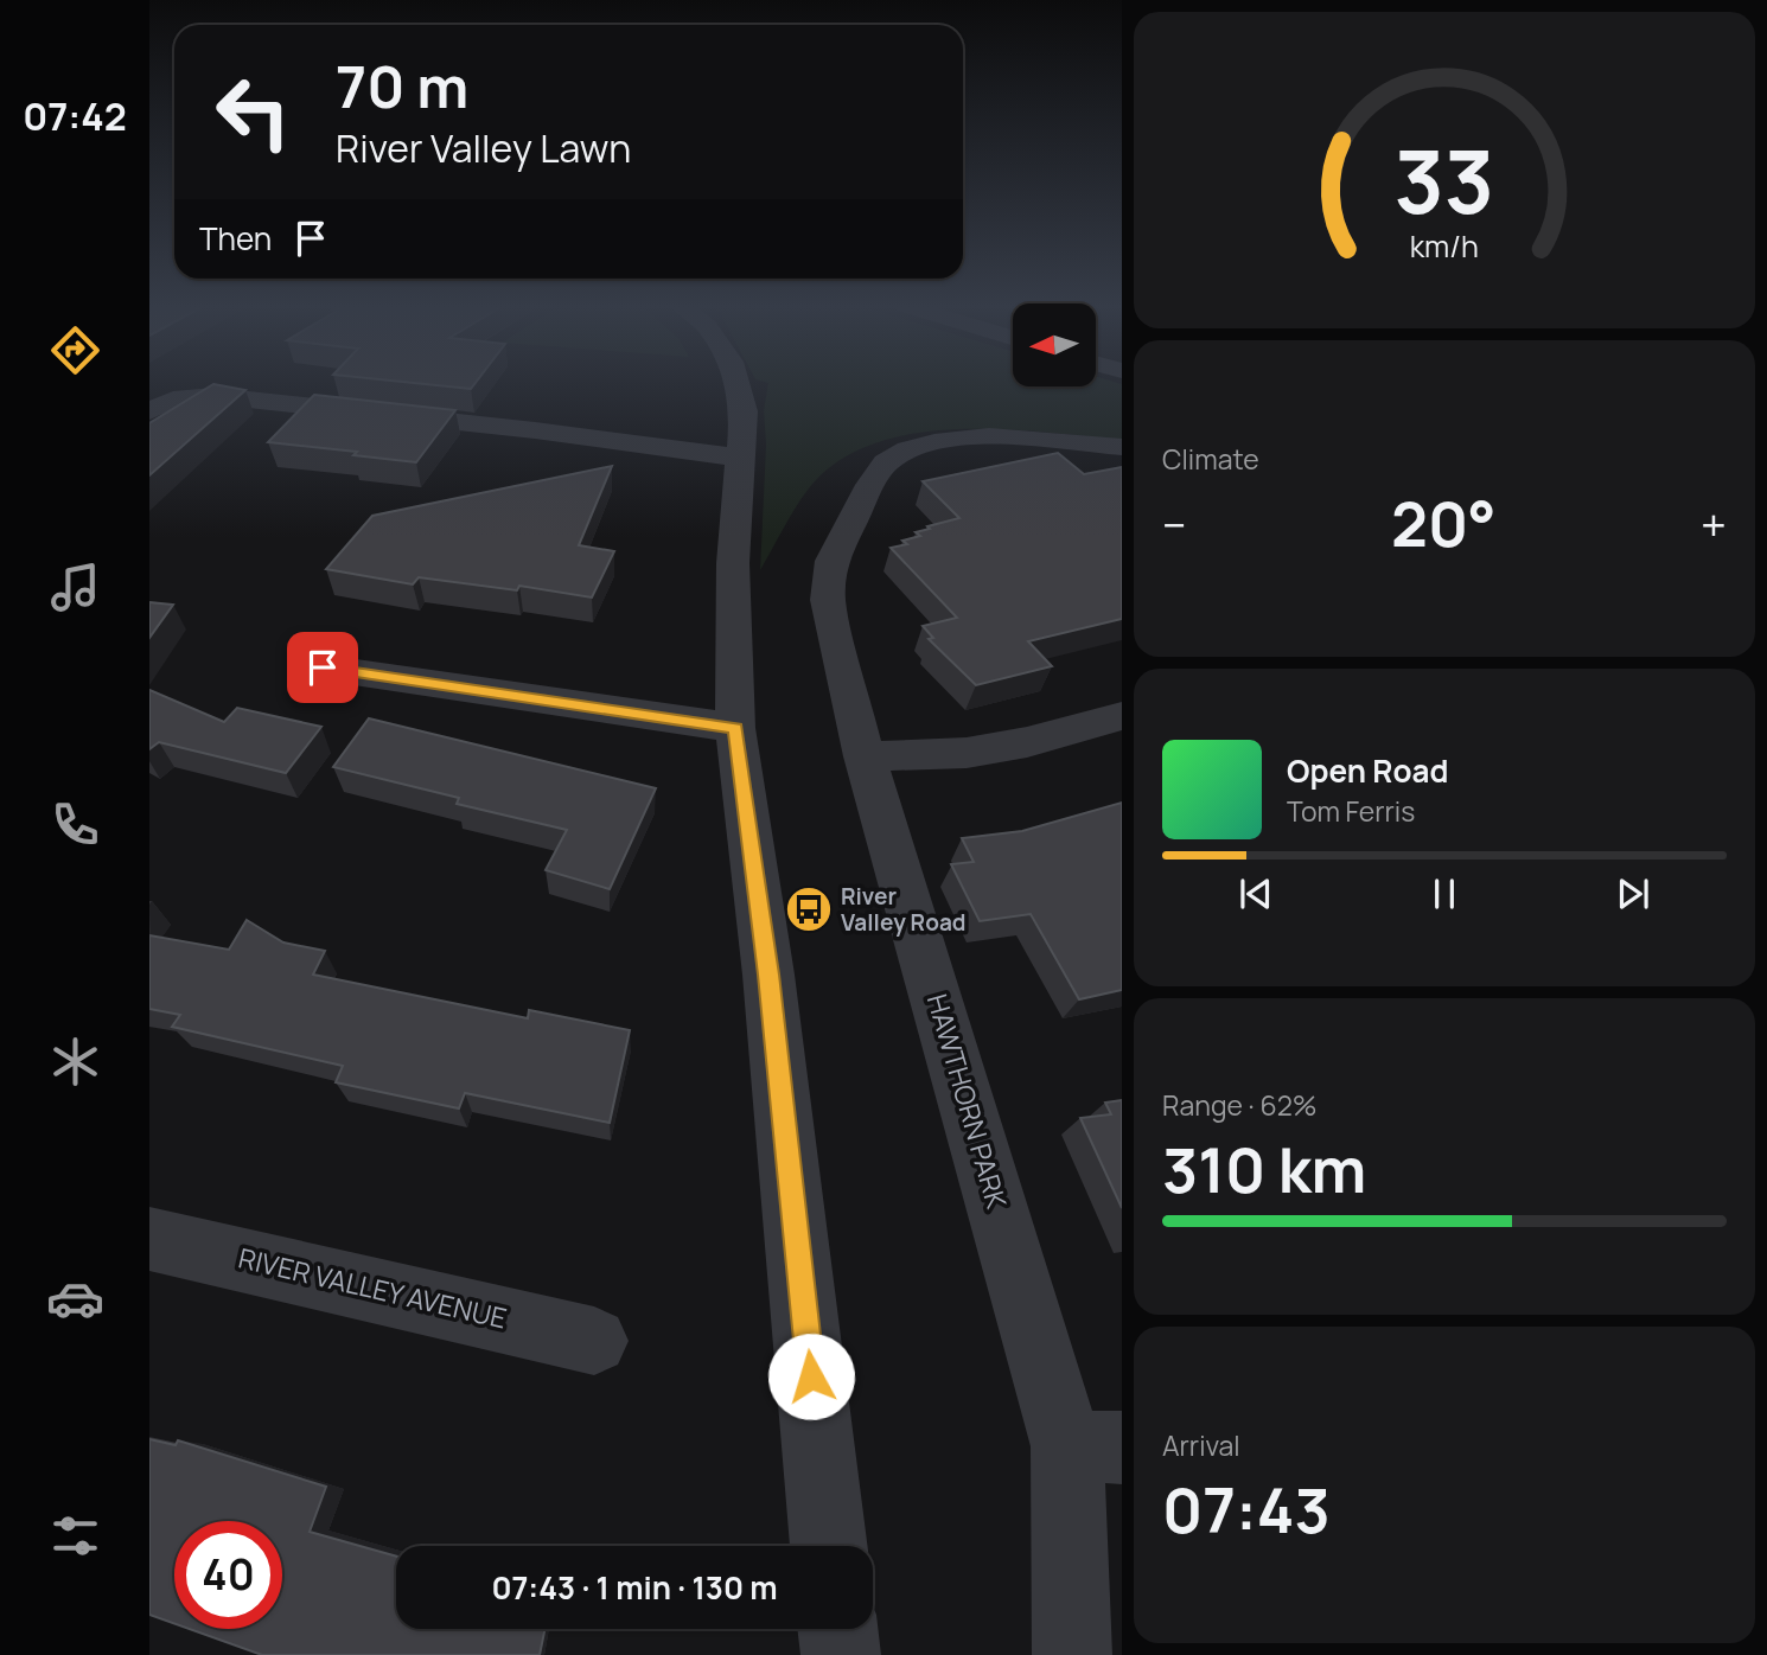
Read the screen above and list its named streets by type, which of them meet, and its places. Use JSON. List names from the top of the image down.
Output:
{
  "streets": {
    "street": ["HAWTHORN PARK", "RIVER VALLEY AVENUE"]
  },
  "places": {
    "bus stop": ["River Valley Road"]
  },
  "north": "left",
  "page": {
    "tabs": "07:42",
    "turn": ["70 m", "River Valley Lawn"],
    "then": "Then",
    "tile": [
      "Climate",
      ["Range · 62%", "310 km"],
      ["Arrival", "07:43"]
    ],
    "heat": ["−", "20°", "+"],
    "song": ["Open Road", "Tom Ferris"],
    "limit": "40",
    "trip": "07:43 · 1 min · 130 m",
    "gauge": ["33", "km/h"]
  }
}
